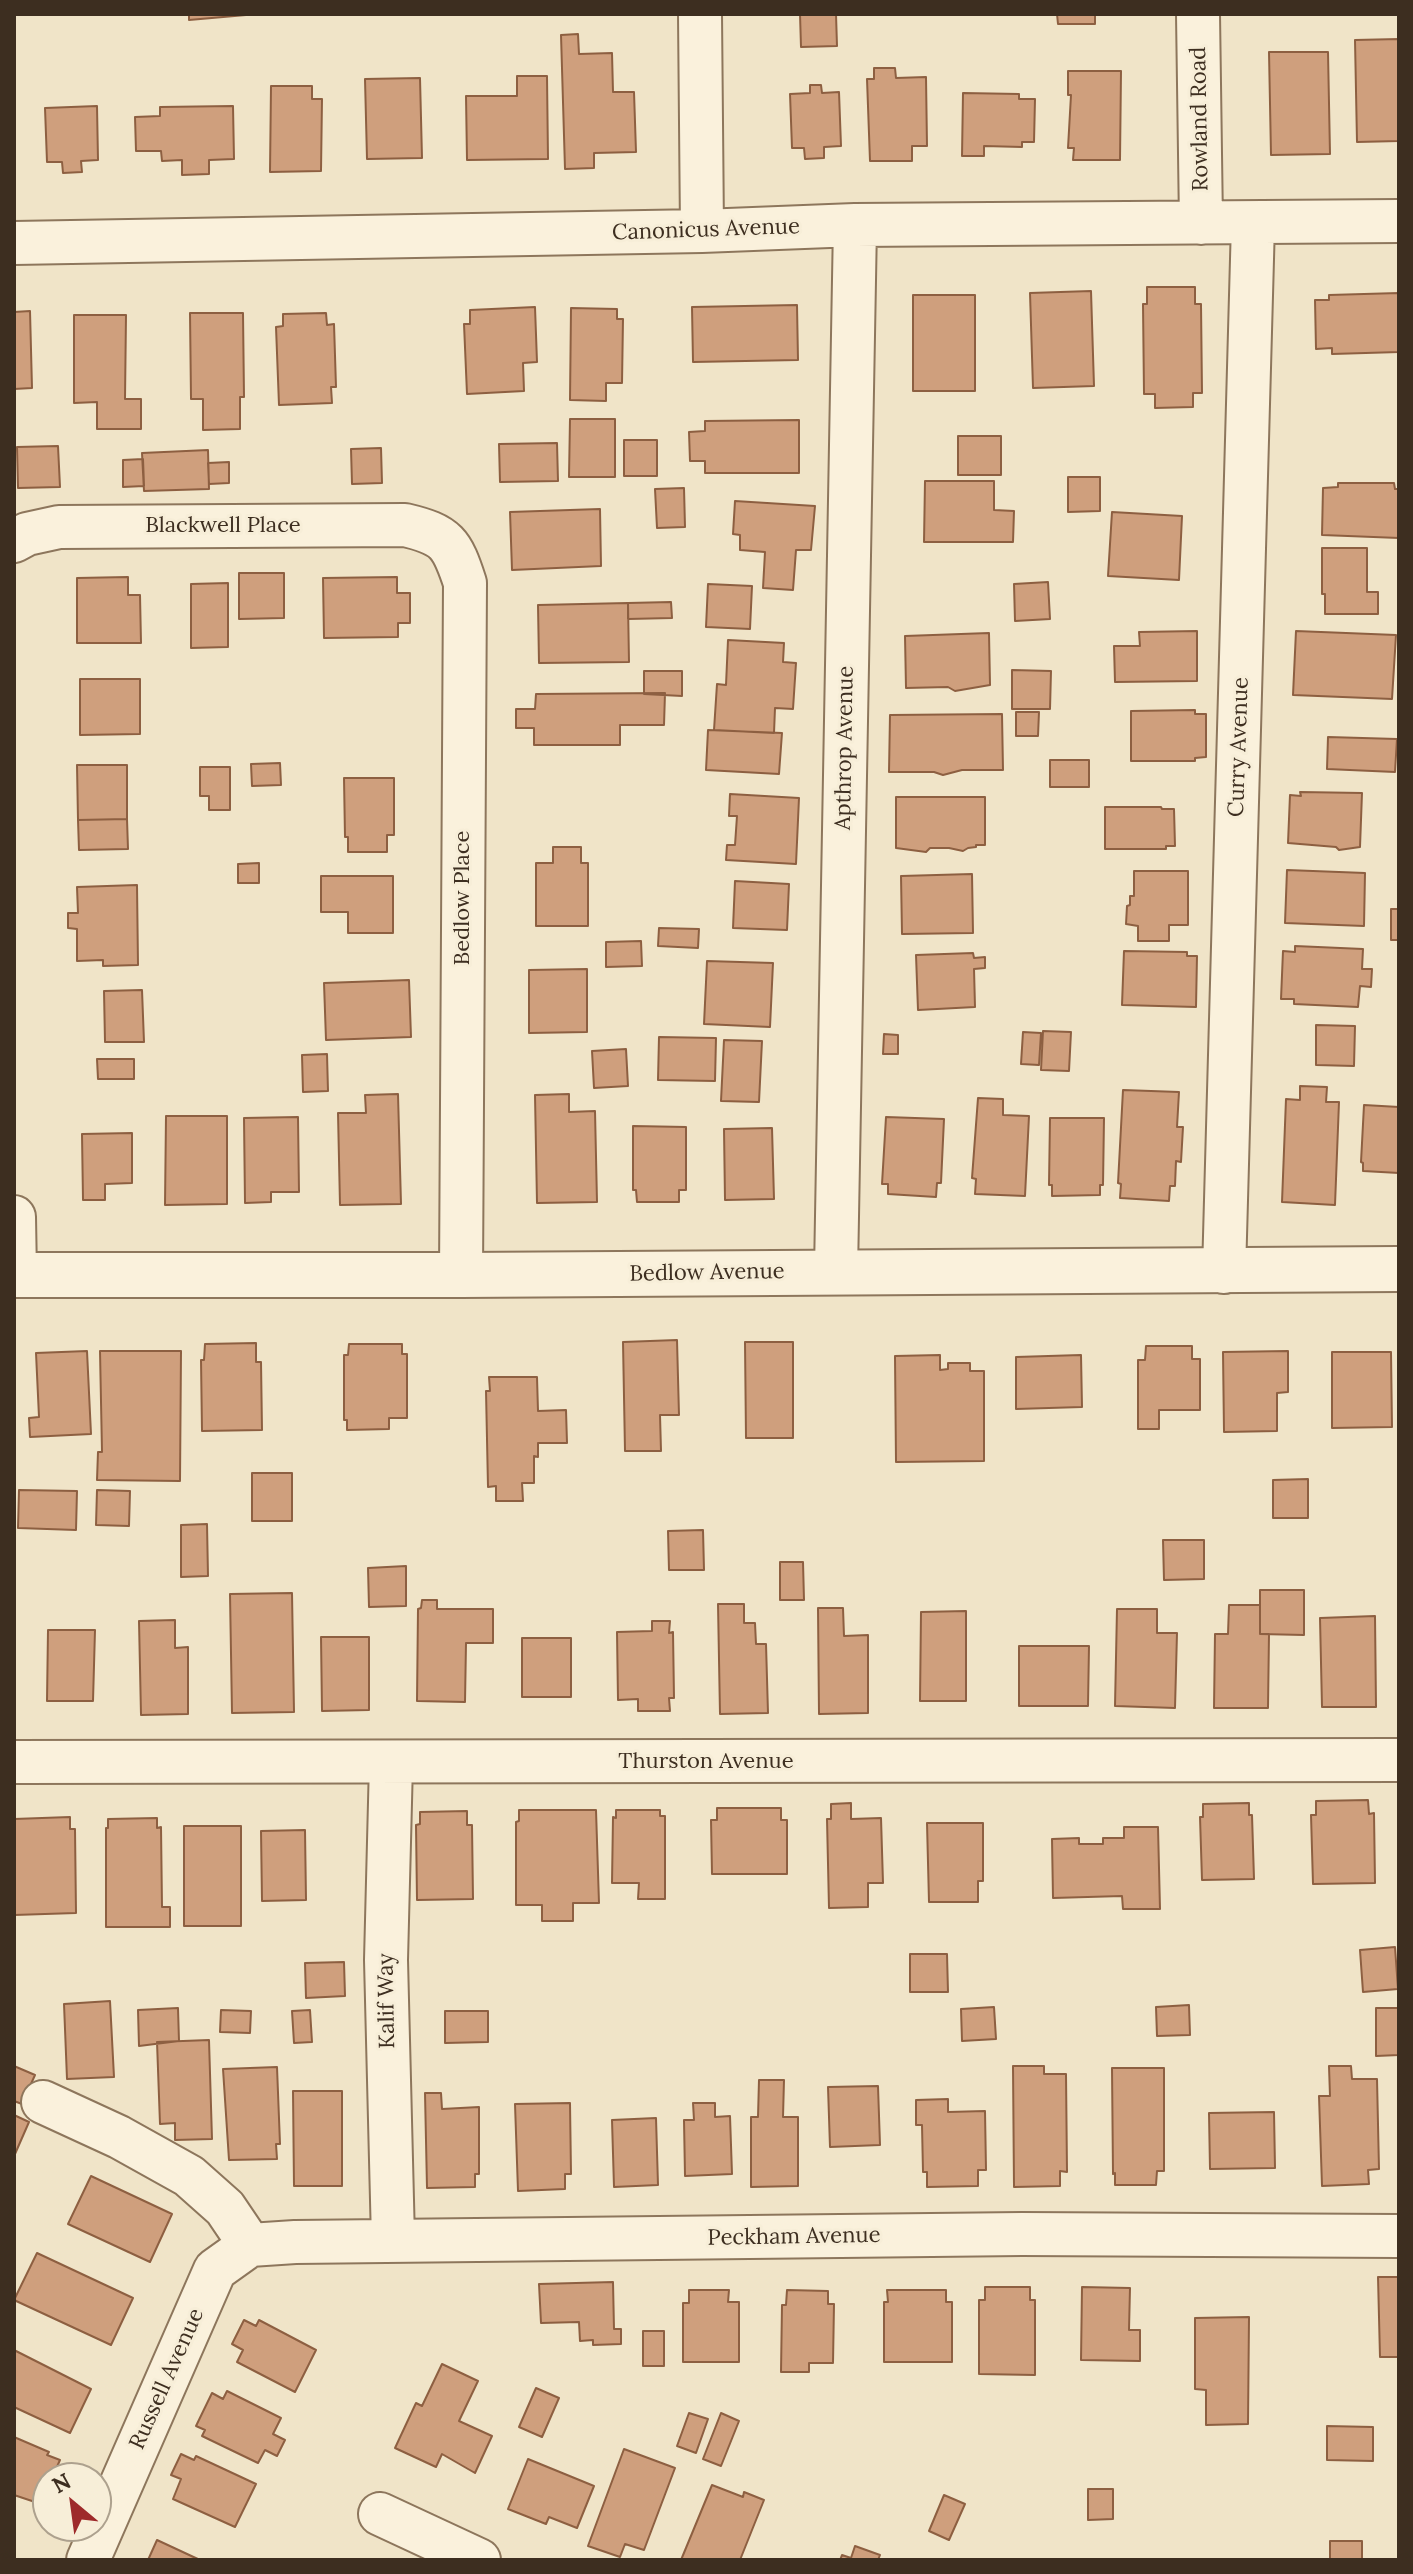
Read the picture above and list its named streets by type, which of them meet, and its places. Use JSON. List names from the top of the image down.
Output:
{
  "streets": {
    "street": [
      "Rowland Road",
      "Canonicus Avenue",
      "Blackwell Place",
      "Curry Avenue",
      "Apthrop Avenue",
      "Bedlow Place",
      "Bedlow Avenue",
      "Thurston Avenue",
      "Kalif Way",
      "Peckham Avenue",
      "Russell Avenue"
    ]
  },
  "crossings": [
    ["Rowland Road", "Canonicus Avenue"],
    ["Canonicus Avenue", "Curry Avenue"],
    ["Canonicus Avenue", "Apthrop Avenue"],
    ["Blackwell Place", "Bedlow Place"],
    ["Curry Avenue", "Bedlow Avenue"],
    ["Apthrop Avenue", "Bedlow Avenue"],
    ["Bedlow Place", "Bedlow Avenue"],
    ["Thurston Avenue", "Kalif Way"],
    ["Kalif Way", "Peckham Avenue"],
    ["Peckham Avenue", "Russell Avenue"]
  ],
  "north": "top left"
}
